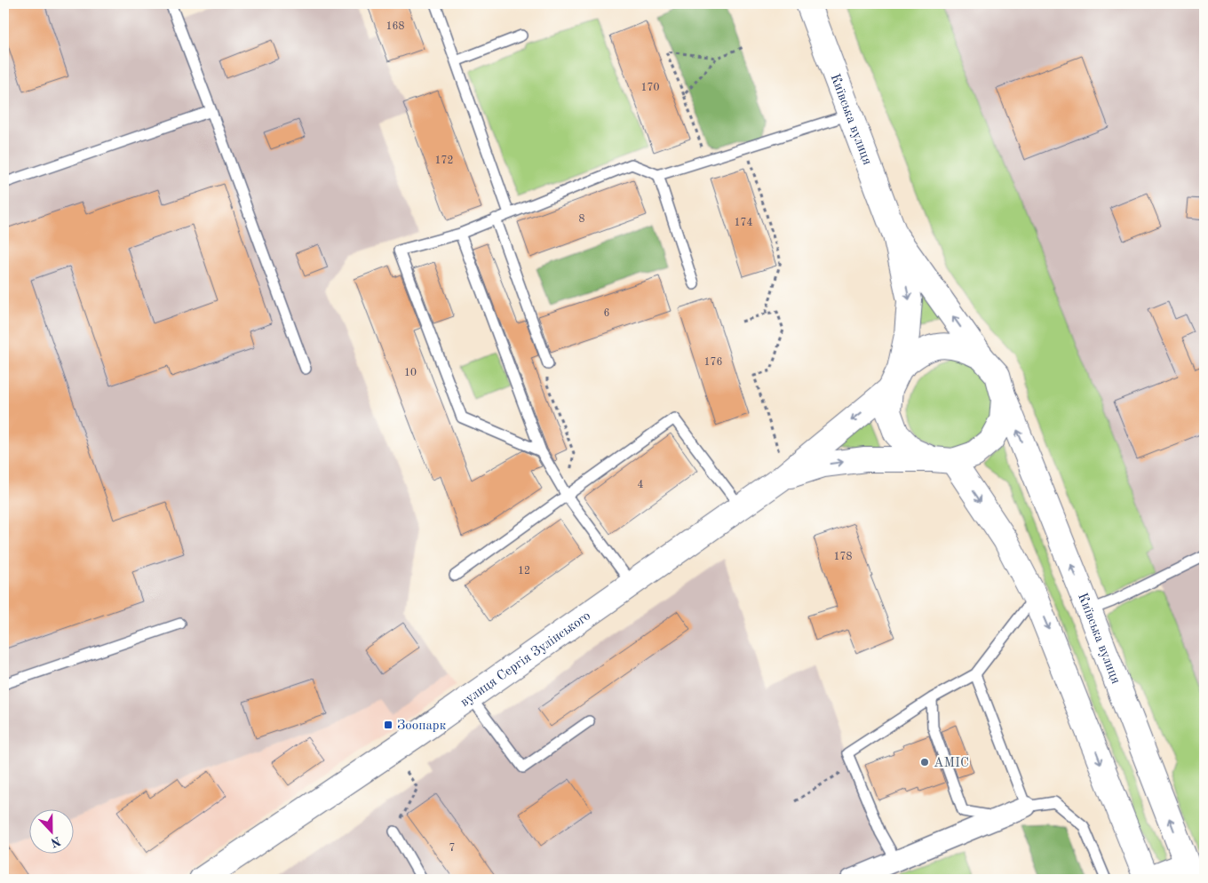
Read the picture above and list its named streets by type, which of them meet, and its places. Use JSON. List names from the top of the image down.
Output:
{
  "streets": {
    "main road": ["Київська вулиця", "вулиця Сергія Зулінського"]
  },
  "places": {
    "transit": ["Зоопарк"],
    "other": ["АМІС"]
  },
  "house_numbers": [
    "168",
    "170",
    "172",
    "8",
    "174",
    "6",
    "176",
    "10",
    "4",
    "178",
    "12",
    "7"
  ],
  "north": "bottom"
}
